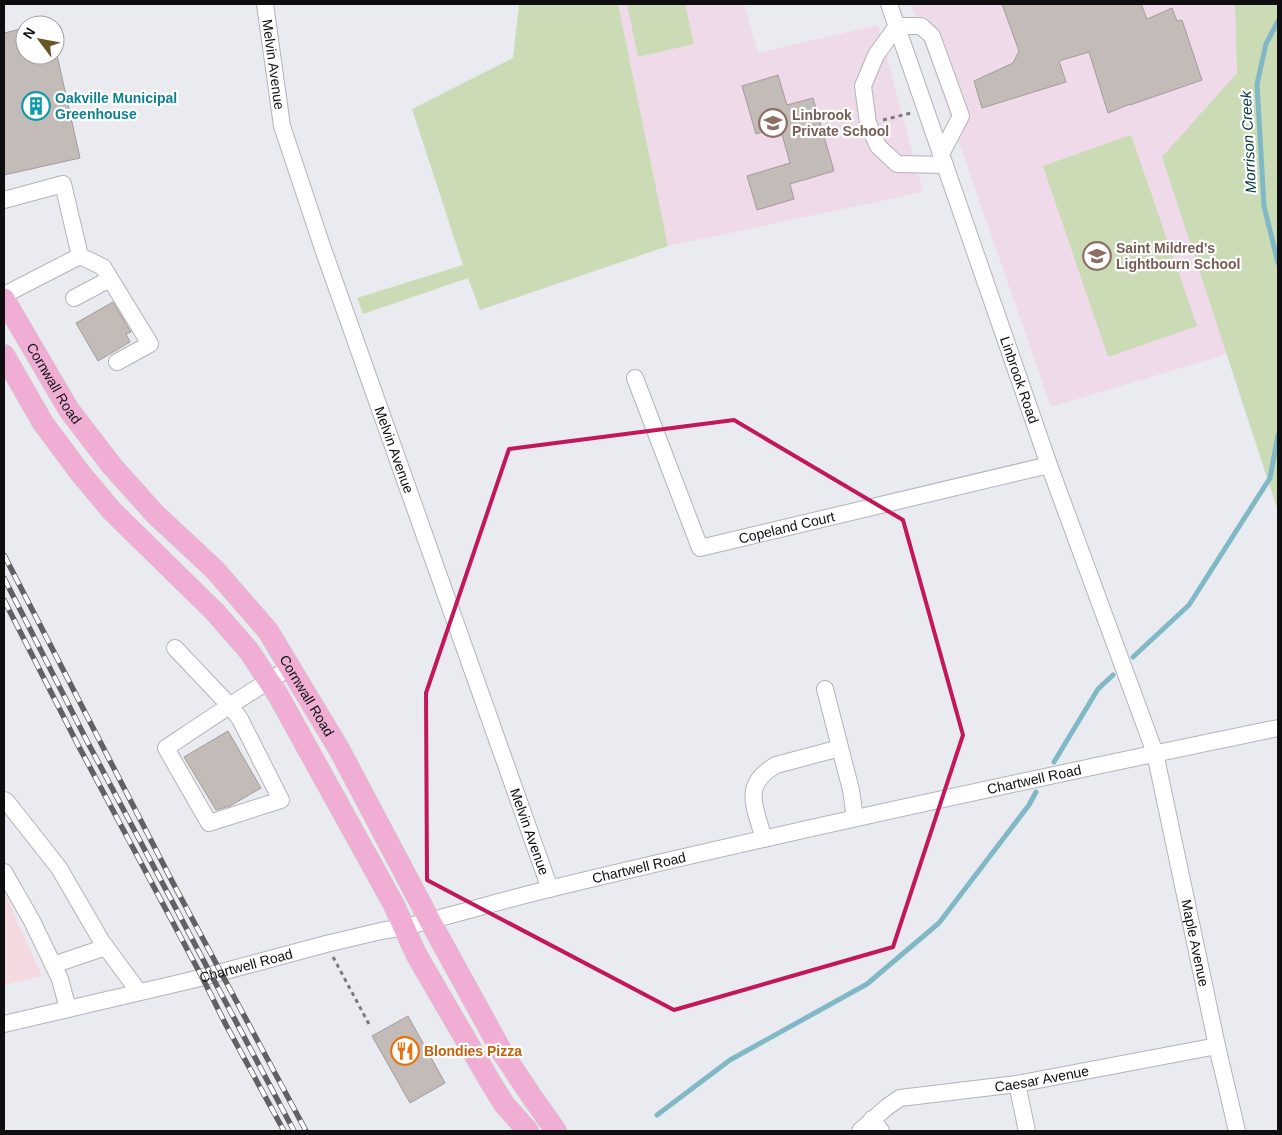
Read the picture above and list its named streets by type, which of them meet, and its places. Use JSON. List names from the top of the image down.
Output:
{
  "streets": {
    "main road": ["Cornwall Road"],
    "street": [
      "Melvin Avenue",
      "Linbrook Road",
      "Copeland Court",
      "Chartwell Road",
      "Maple Avenue",
      "Caesar Avenue"
    ]
  },
  "crossings": [
    ["Melvin Avenue", "Chartwell Road"],
    ["Linbrook Road", "Copeland Court"],
    ["Linbrook Road", "Chartwell Road"],
    ["Linbrook Road", "Maple Avenue"],
    ["Cornwall Road", "Chartwell Road"],
    ["Chartwell Road", "Maple Avenue"],
    ["Maple Avenue", "Caesar Avenue"]
  ],
  "water": ["Morrison Creek"],
  "places": {
    "building": ["Oakville Municipal Greenhouse"],
    "school or university": ["Linbrook Private School", "Saint Mildred's Lightbourn School"],
    "restaurant": ["Blondies Pizza"]
  },
  "north": "top left"
}
